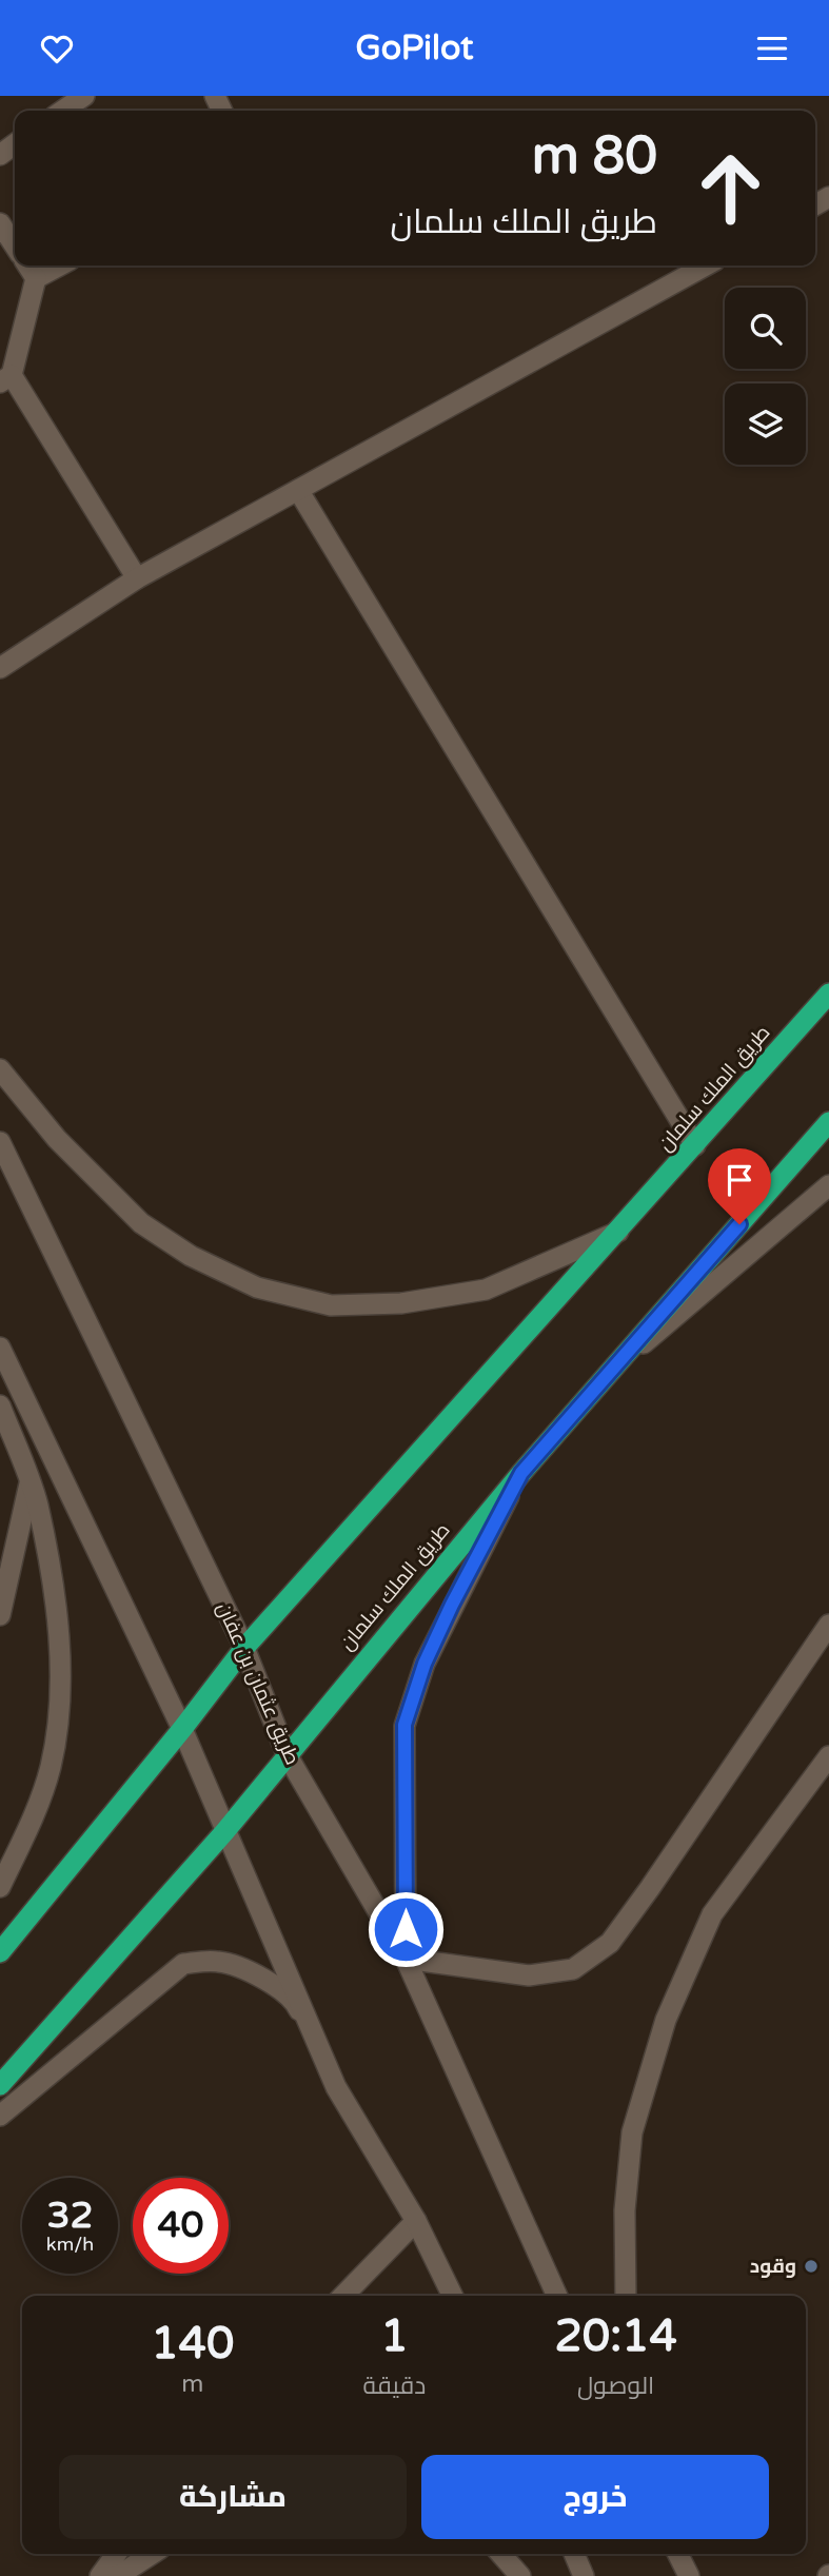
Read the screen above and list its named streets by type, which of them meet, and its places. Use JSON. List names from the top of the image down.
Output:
{
  "streets": {
    "highway": ["طريق الملك سلمان"],
    "street": ["طريق عثمان بن عفان"]
  },
  "crossings": [
    ["طريق الملك سلمان", "طريق عثمان بن عفان"]
  ],
  "places": ["وقود"],
  "page": {
    "header": "GoPilot",
    "turn": ["80 m", "طريق الملك سلمان"],
    "speed": "32 km/h",
    "limit": "40",
    "eta": [
      "20:14",
      "الوصول",
      "1",
      "دقيقة",
      "140",
      "m"
    ],
    "buttons": ["خروج", "مشاركة"]
  }
}
